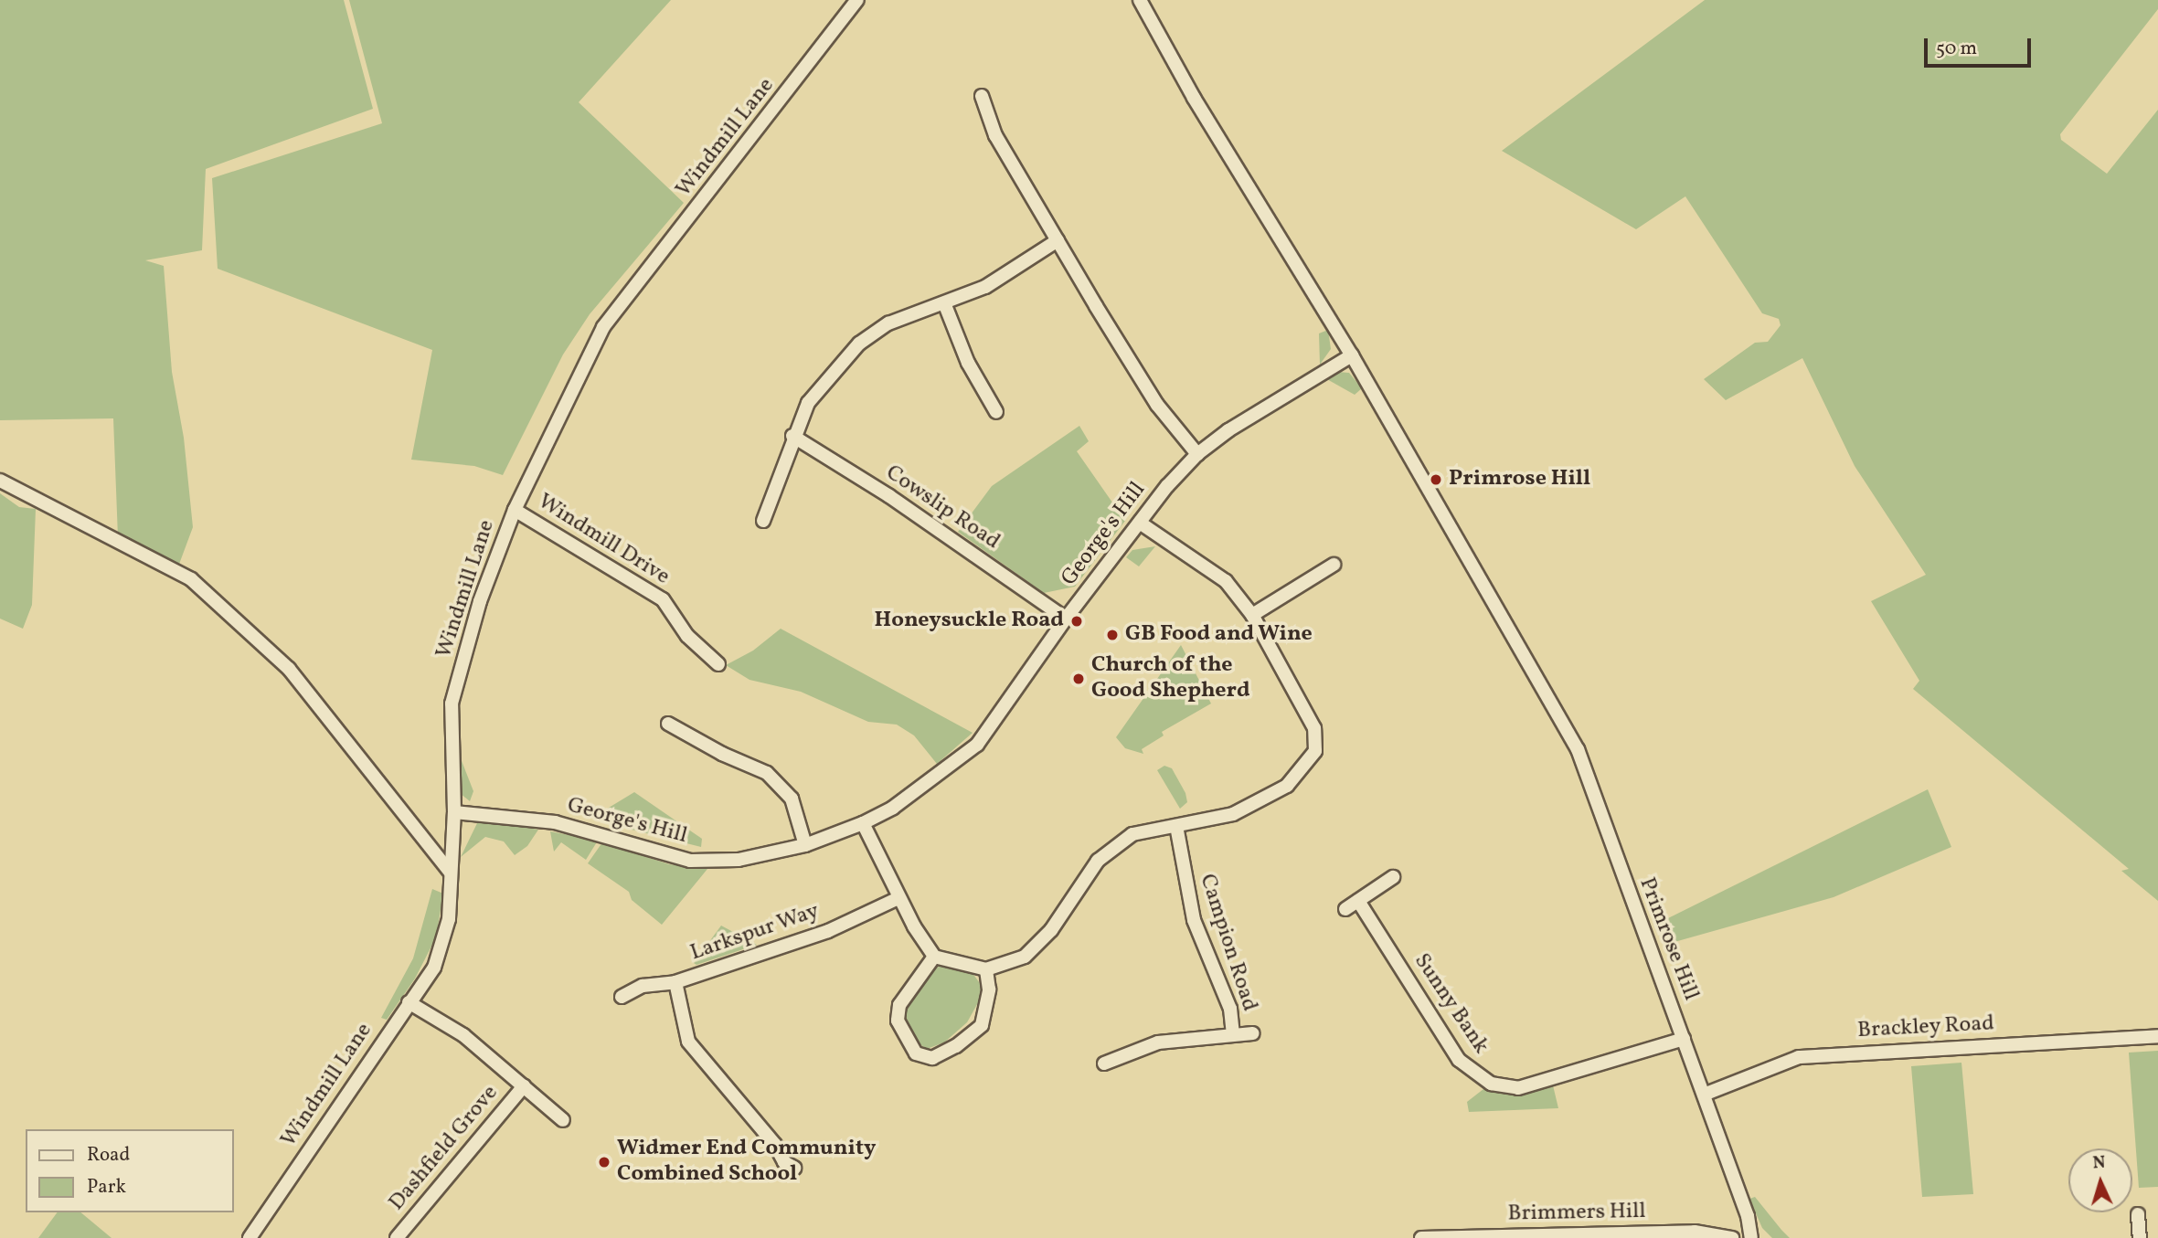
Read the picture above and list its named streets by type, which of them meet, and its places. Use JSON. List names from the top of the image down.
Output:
{
  "streets": {
    "street": [
      "Windmill Lane",
      "Cowslip Road",
      "George's Hill",
      "Windmill Drive",
      "Larkspur Way",
      "Primrose Hill",
      "Campion Road",
      "Sunny Bank",
      "Brackley Road",
      "Dashfield Grove",
      "Brimmers Hill"
    ]
  },
  "crossings": [
    ["Windmill Lane", "George's Hill"],
    ["Windmill Lane", "Windmill Drive"],
    ["Cowslip Road", "George's Hill"],
    ["George's Hill", "Primrose Hill"],
    ["Primrose Hill", "Sunny Bank"],
    ["Primrose Hill", "Brackley Road"]
  ],
  "places": [
    "Primrose Hill",
    "Honeysuckle Road",
    "GB Food and Wine",
    "Church of the Good Shepherd",
    "Widmer End Community Combined School"
  ],
  "legend": ["Road", "Park"],
  "scale_bar": "50 m",
  "north": "top"
}
